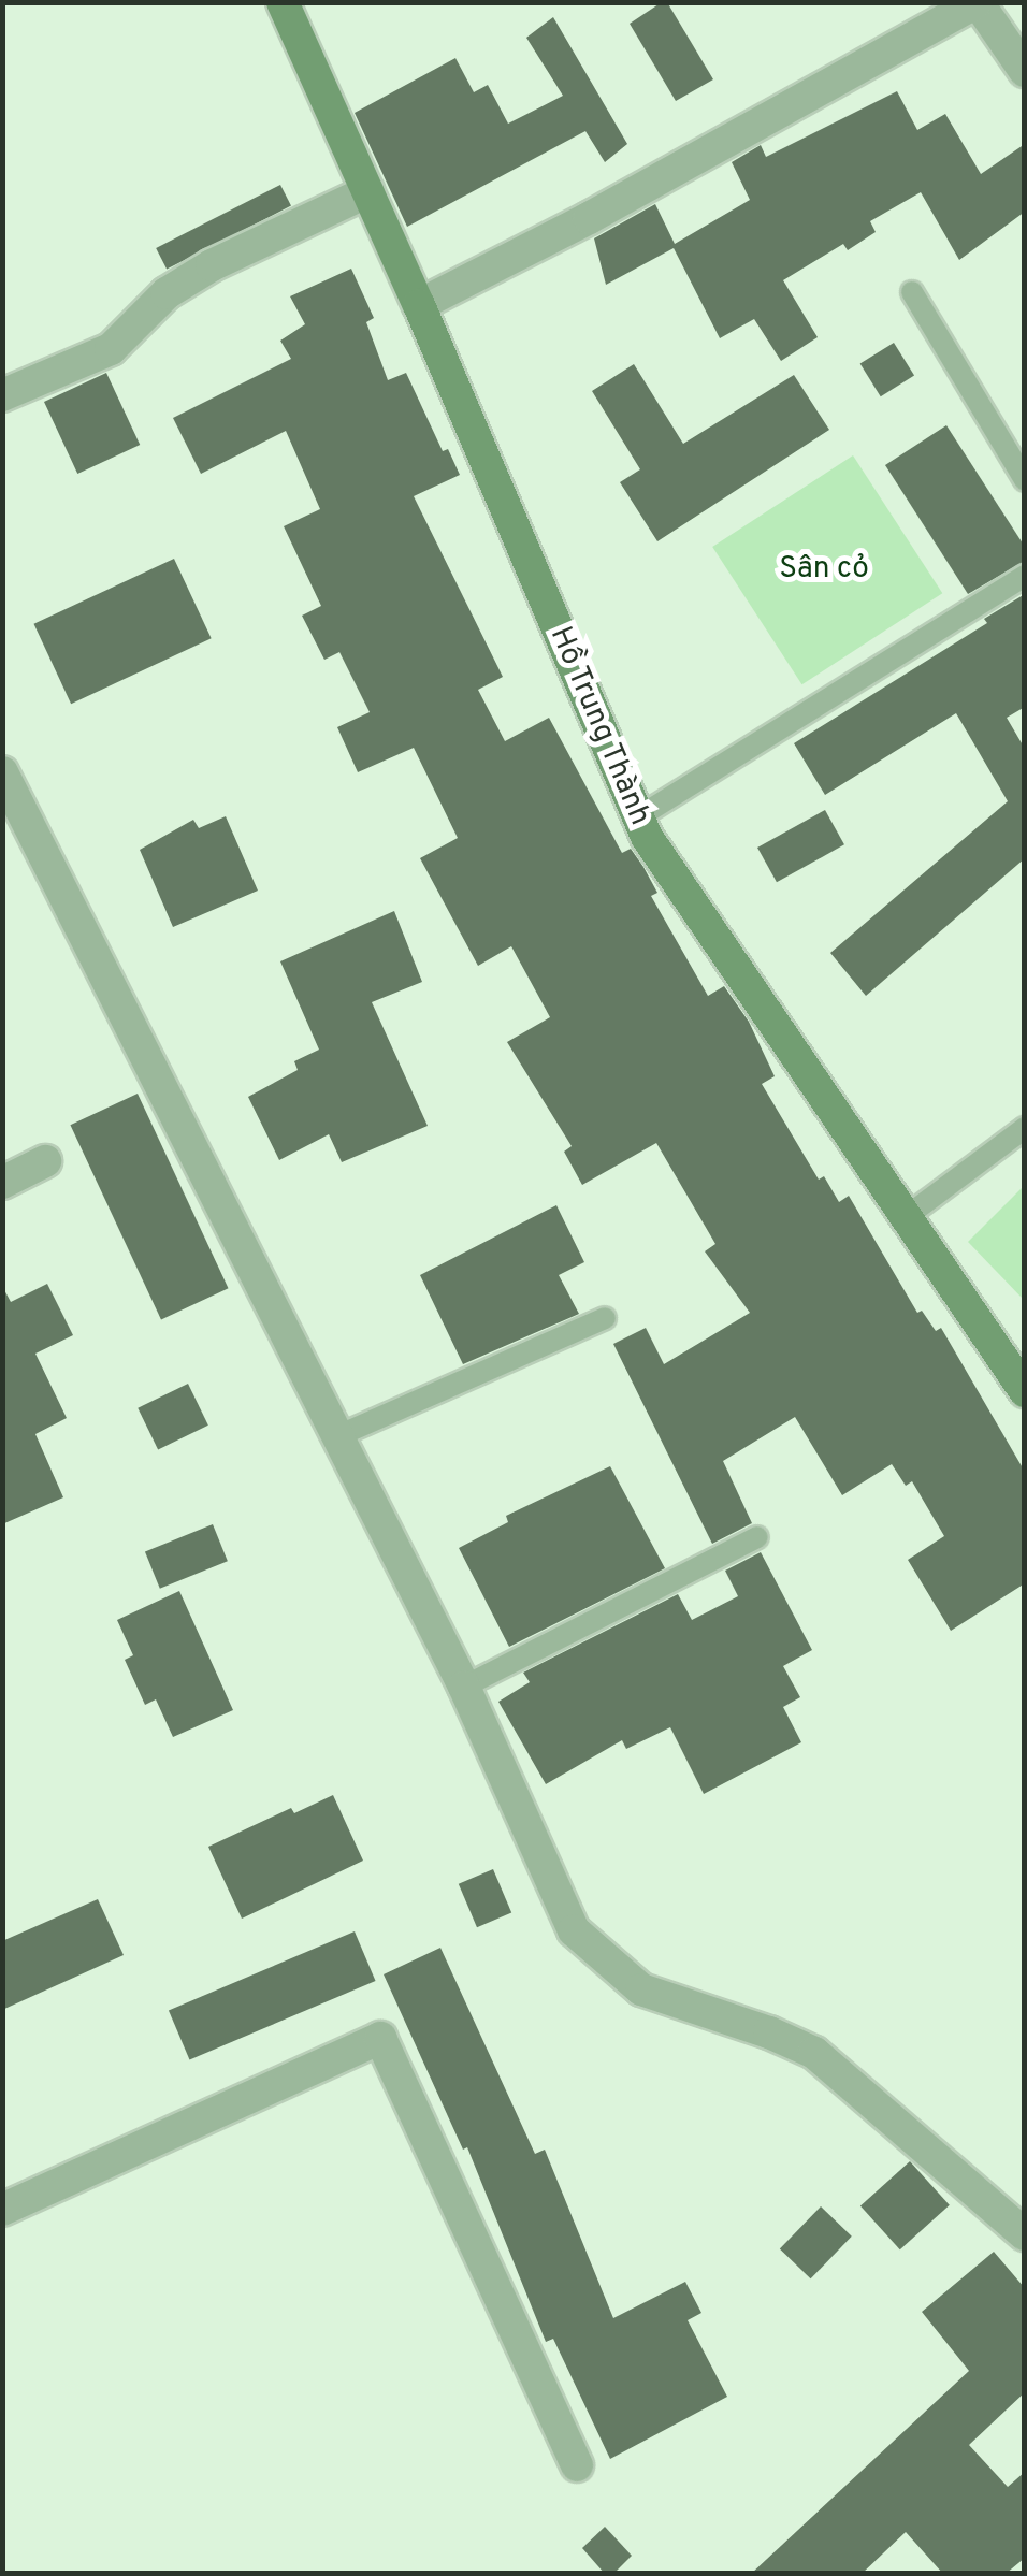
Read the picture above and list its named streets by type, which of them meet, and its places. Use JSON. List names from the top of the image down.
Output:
{
  "streets": {
    "street": ["Hồ Trung Thành"]
  },
  "parks": ["Sân cỏ"]
}
